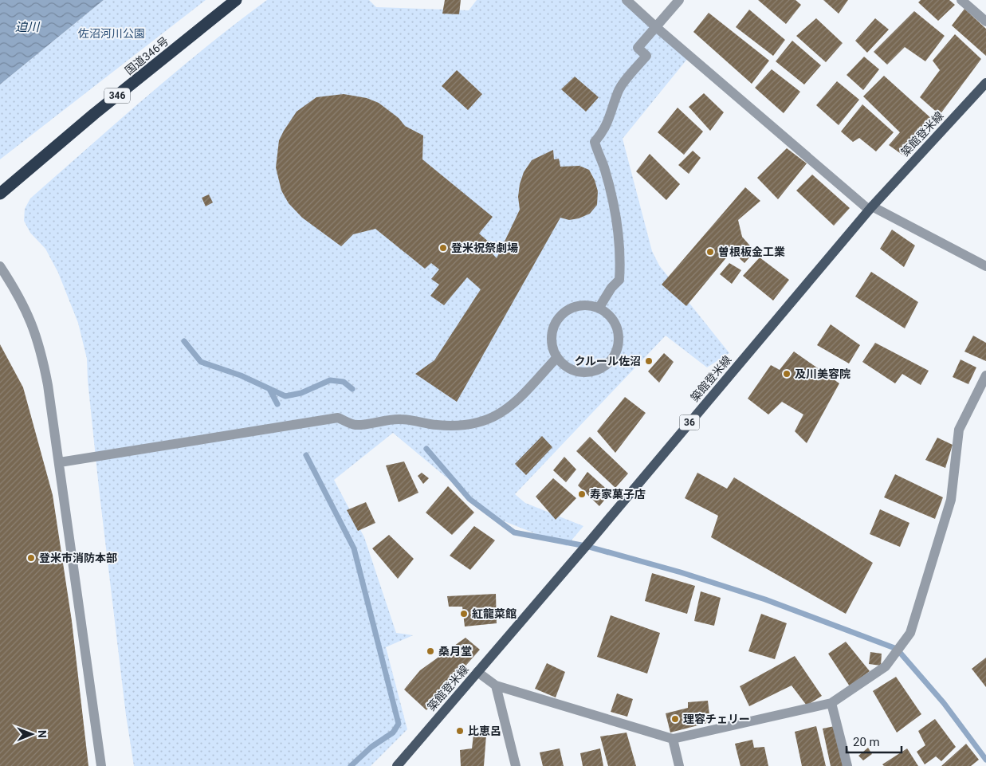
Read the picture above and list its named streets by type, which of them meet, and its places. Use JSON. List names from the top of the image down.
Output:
{
  "streets": {
    "highway": ["国道346号", "346"],
    "main road": ["築館登米線", "36"]
  },
  "water": ["迫川"],
  "parks": ["佐沼河川公園"],
  "places": [
    "登米祝祭劇場",
    "曽根板金工業",
    "クルール佐沼",
    "及川美容院",
    "寿家菓子店",
    "登米市消防本部",
    "紅龍菜館",
    "桑月堂",
    "理容チェリー",
    "比恵呂"
  ],
  "scale_bar": "20 m",
  "north": "right"
}
